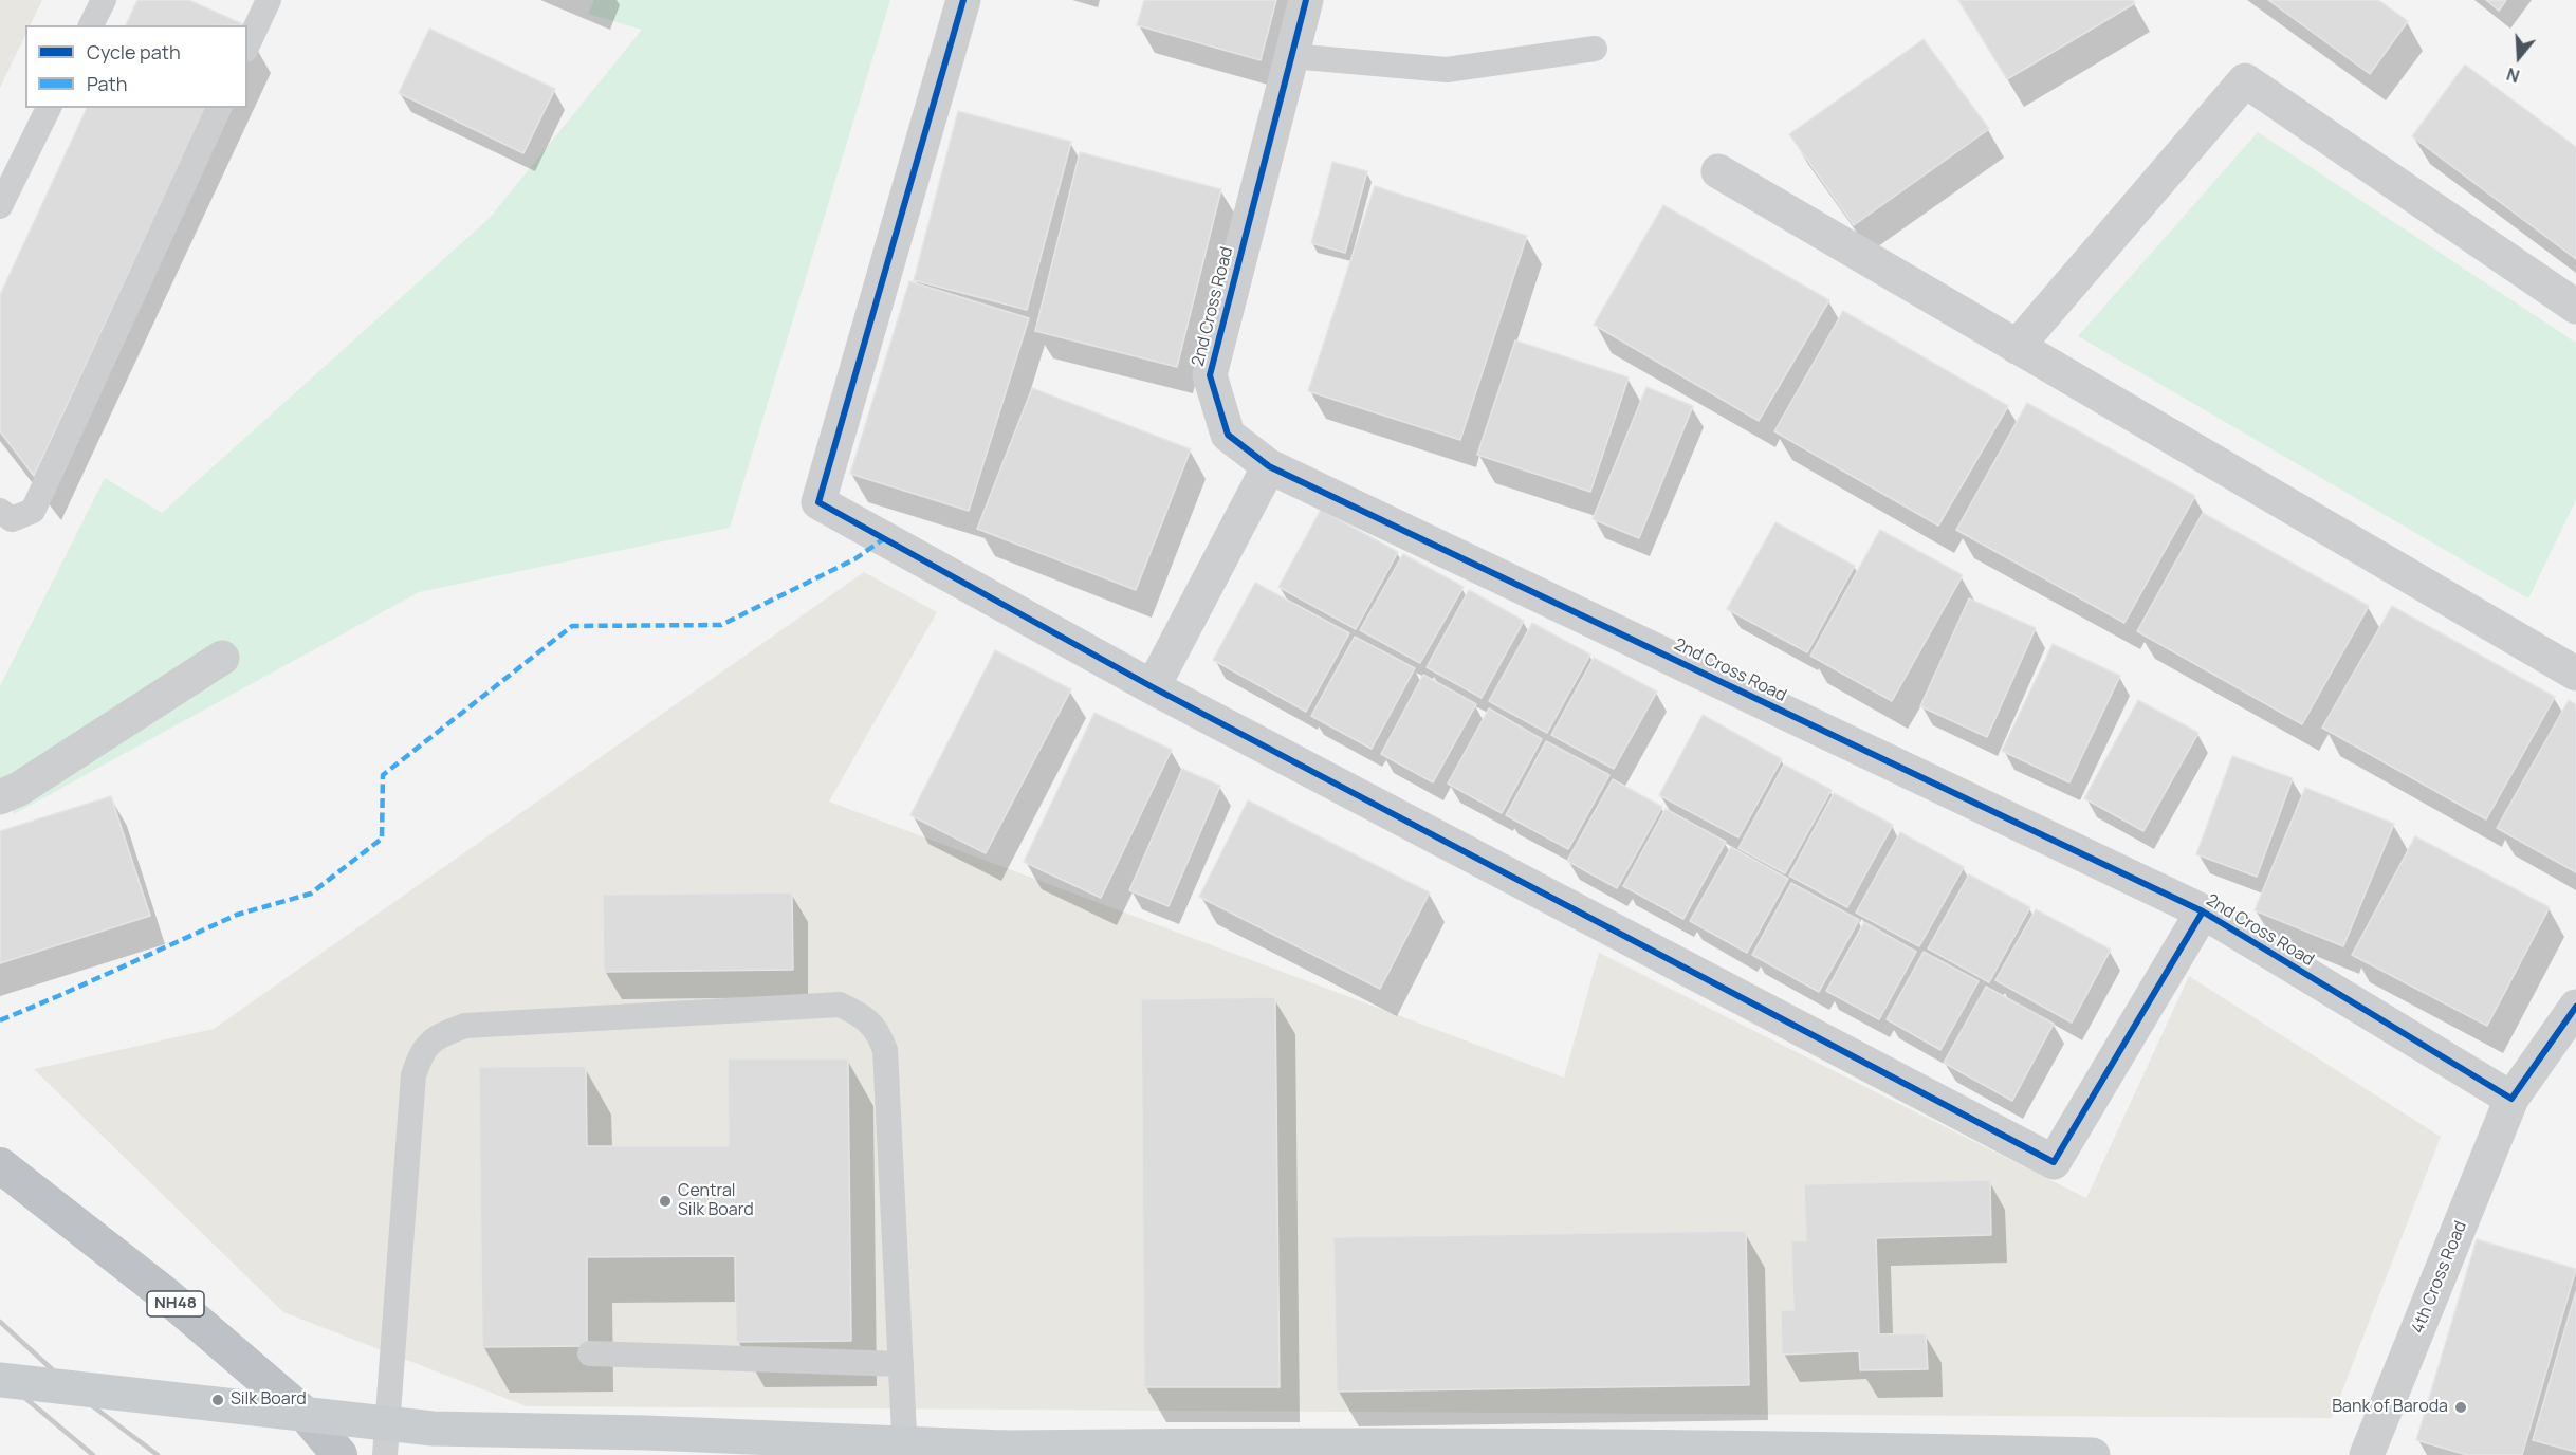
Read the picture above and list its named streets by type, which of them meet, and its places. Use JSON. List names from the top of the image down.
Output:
{
  "streets": {
    "highway": ["NH48"],
    "street": ["2nd Cross Road", "4th Cross Road"]
  },
  "crossings": [
    ["2nd Cross Road", "4th Cross Road"]
  ],
  "places": ["Central Silk Board", "Silk Board", "Bank of Baroda"],
  "legend": ["Cycle path", "Path"],
  "north": "bottom"
}
